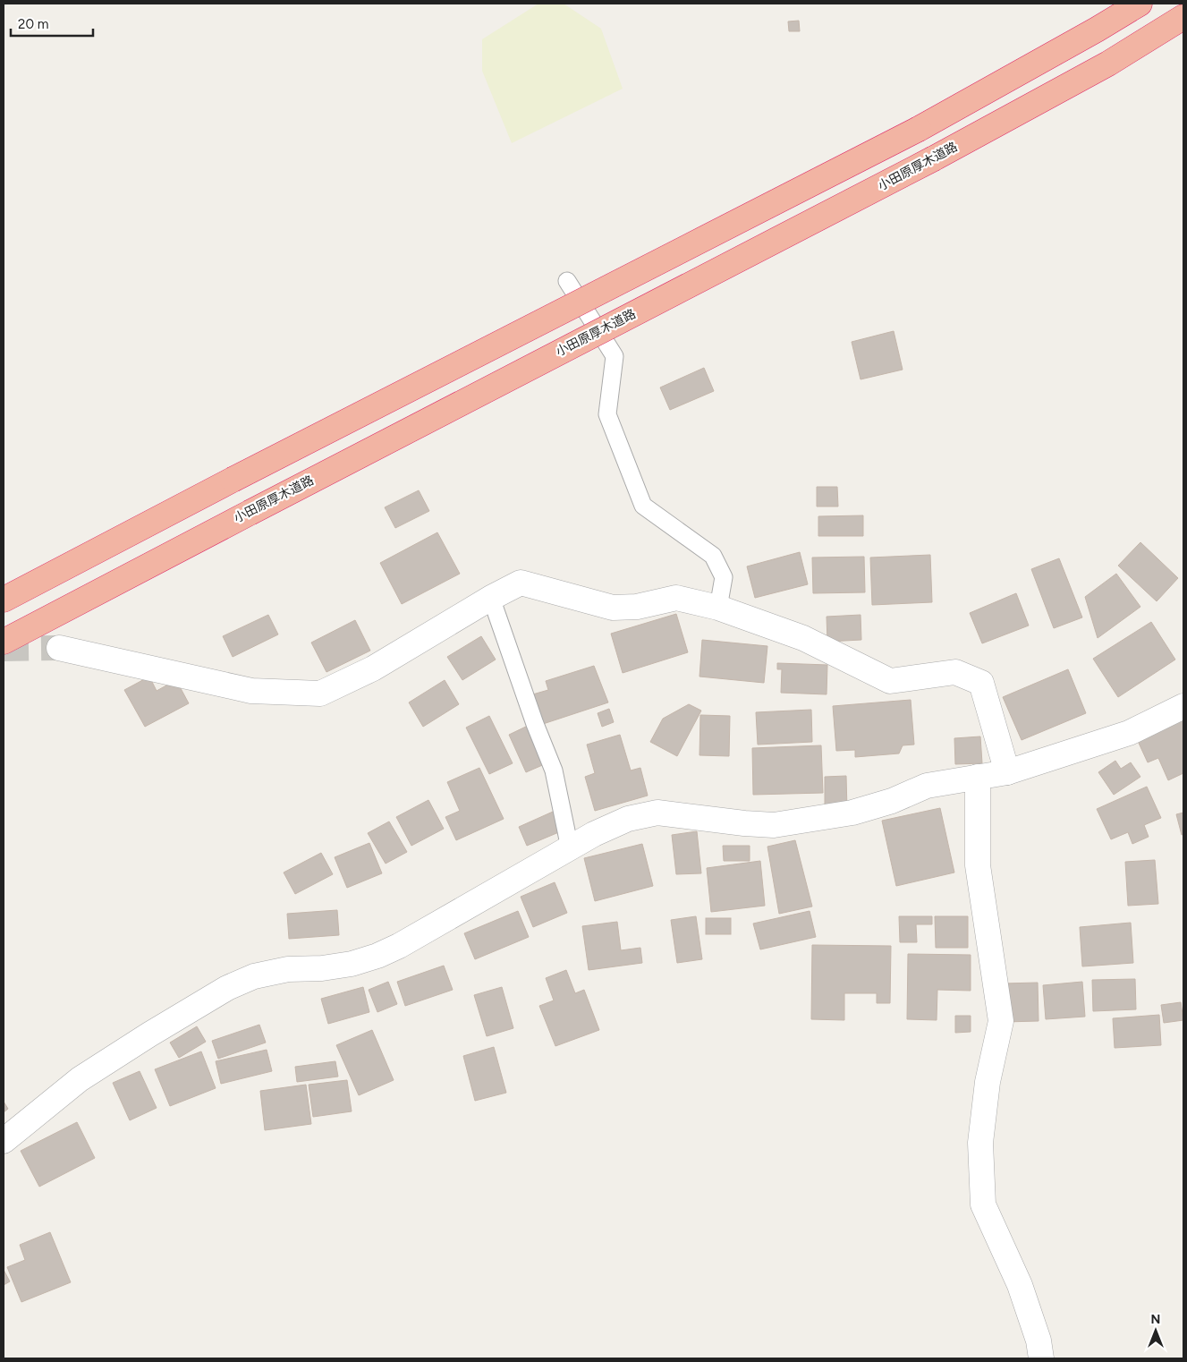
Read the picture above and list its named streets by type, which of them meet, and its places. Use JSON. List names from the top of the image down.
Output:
{
  "streets": {
    "highway": ["小田原厚木道路"]
  },
  "scale_bar": "20 m",
  "north": "top"
}
